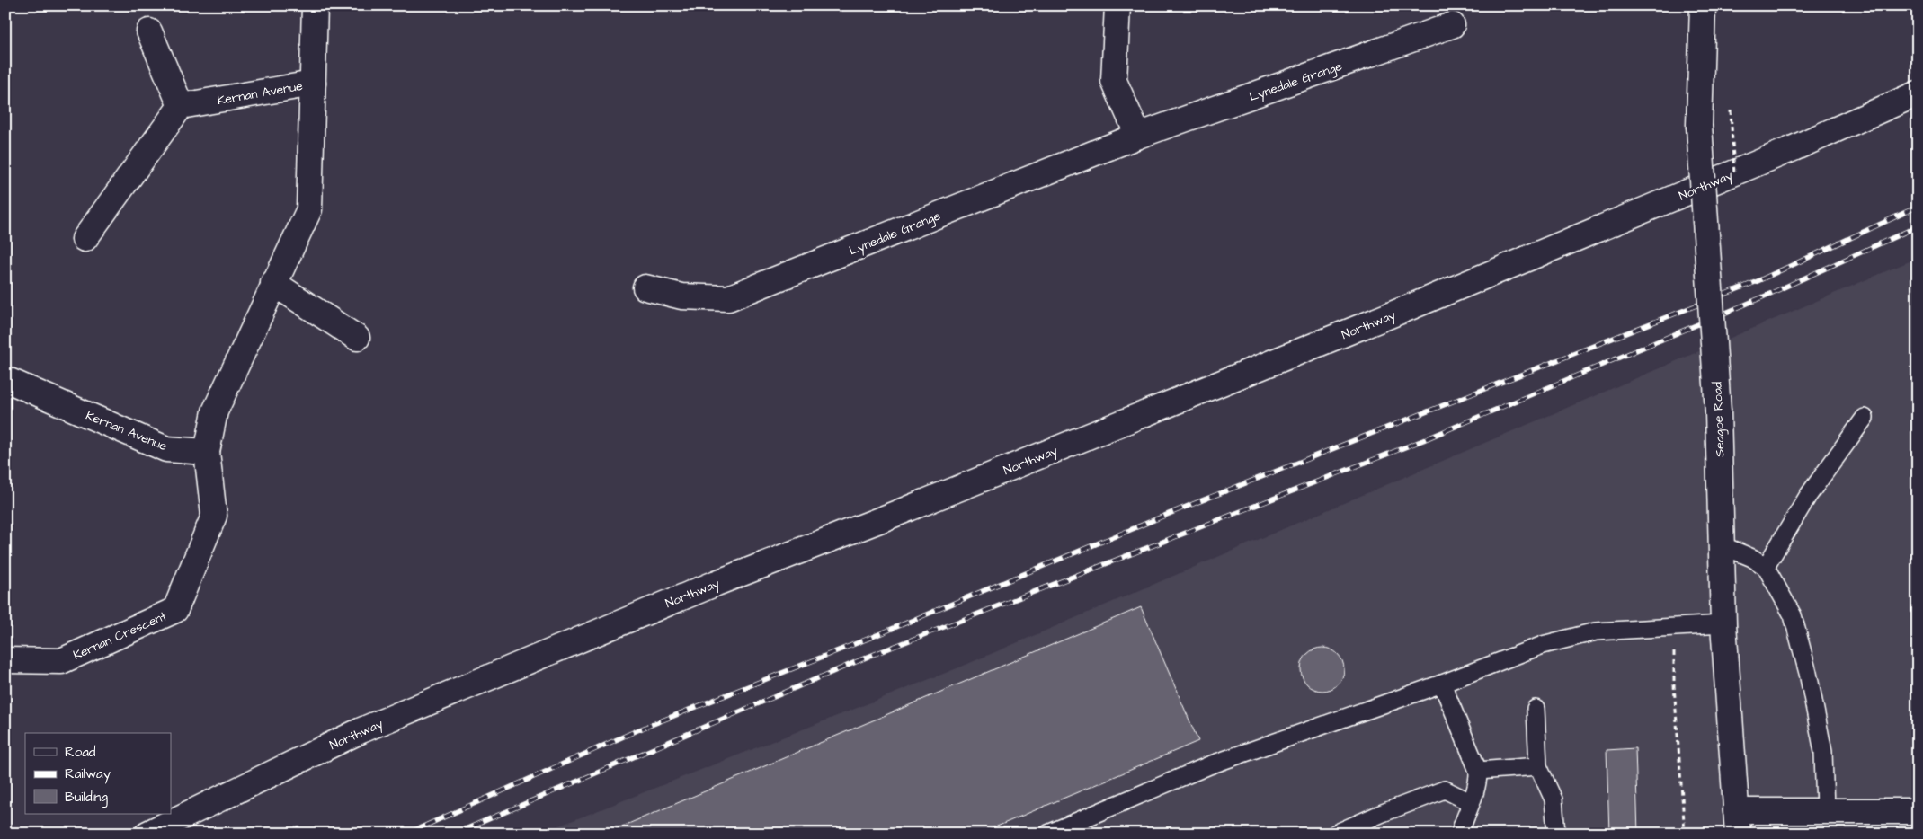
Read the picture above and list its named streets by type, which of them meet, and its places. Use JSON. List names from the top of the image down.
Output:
{
  "streets": {
    "main road": [
      "Lynedale Grange",
      "Kernan Avenue",
      "Northway",
      "Seagoe Road",
      "Kernan Crescent"
    ]
  },
  "crossings": [
    ["Kernan Avenue", "Kernan Crescent"]
  ],
  "legend": ["Road", "Railway", "Building"]
}
